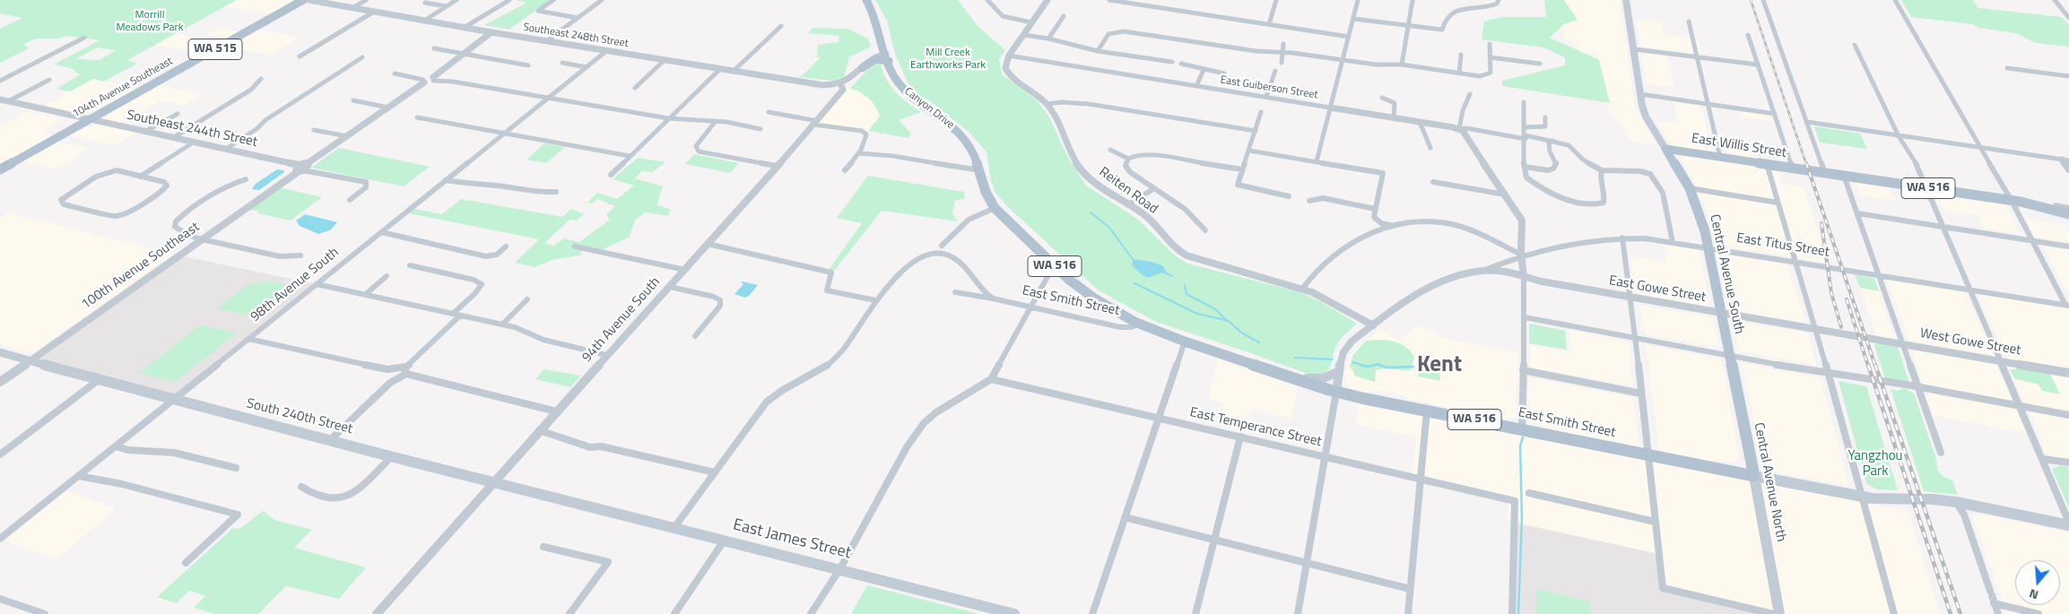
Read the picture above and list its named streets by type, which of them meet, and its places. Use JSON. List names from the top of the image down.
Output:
{
  "streets": {
    "main road": [
      "WA 515",
      "104th Avenue Southeast",
      "Canyon Drive",
      "East Willis Street",
      "WA 516",
      "Central Avenue South",
      "East Smith Street",
      "South 240th Street",
      "Central Avenue North",
      "East James Street"
    ],
    "street": [
      "Southeast 248th Street",
      "East Guiberson Street",
      "Southeast 244th Street",
      "Reiten Road",
      "East Titus Street",
      "100th Avenue Southeast",
      "98th Avenue South",
      "East Gowe Street",
      "94th Avenue South",
      "West Gowe Street",
      "East Temperance Street"
    ]
  },
  "crossings": [
    ["Southeast 248th Street", "98th Avenue South"],
    ["Southeast 248th Street", "94th Avenue South"],
    ["104th Avenue Southeast", "Southeast 244th Street"],
    ["East Guiberson Street", "Reiten Road"],
    ["Canyon Drive", "East Smith Street"],
    ["Southeast 244th Street", "100th Avenue Southeast"],
    ["East Willis Street", "WA 516"],
    ["East Willis Street", "Central Avenue South"],
    ["Reiten Road", "East Titus Street"],
    ["East Titus Street", "Central Avenue South"],
    ["East Titus Street", "East Gowe Street"],
    ["East Titus Street", "East Smith Street"],
    ["100th Avenue Southeast", "South 240th Street"],
    ["Central Avenue South", "East Gowe Street"],
    ["Central Avenue South", "Central Avenue North"],
    ["98th Avenue South", "South 240th Street"],
    ["East Gowe Street", "West Gowe Street"],
    ["East Smith Street", "Central Avenue North"],
    ["94th Avenue South", "South 240th Street"],
    ["South 240th Street", "East James Street"]
  ],
  "districts": ["Kent"],
  "parks": ["Morrill Meadows Park", "Mill Creek Earthworks Park", "Yangzhou Park"],
  "north": "bottom"
}
